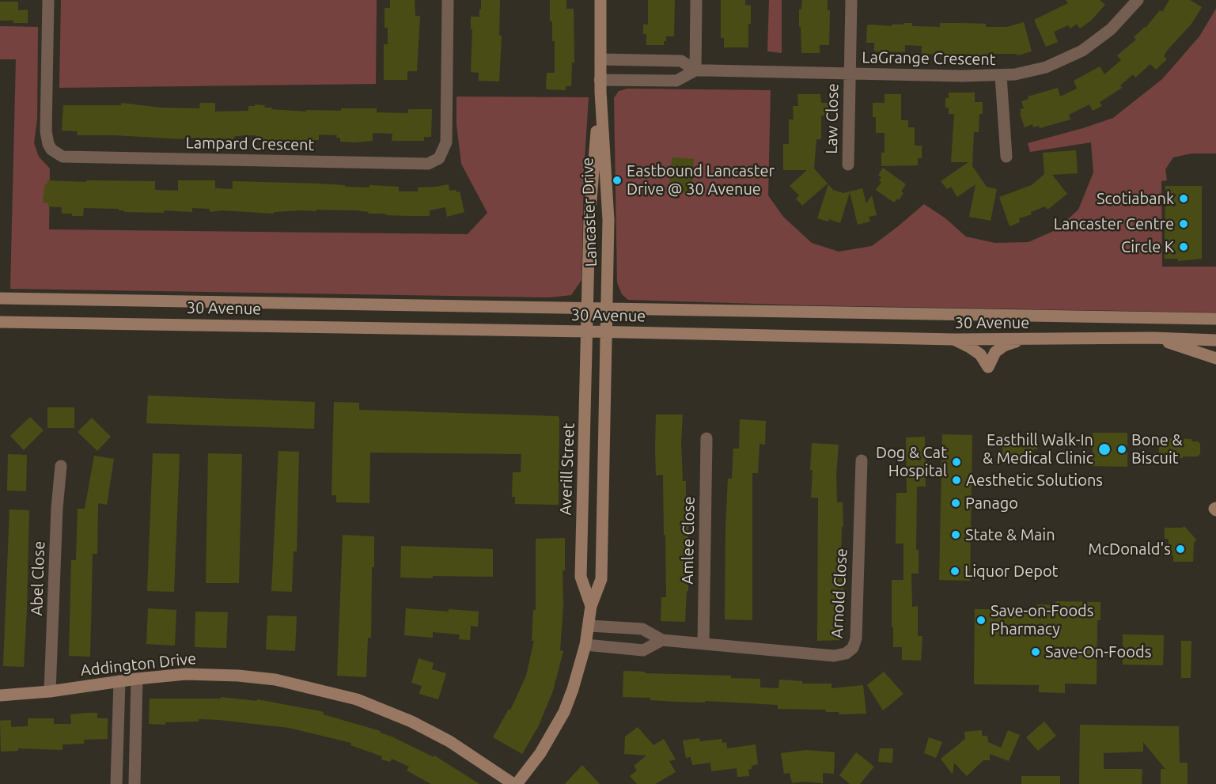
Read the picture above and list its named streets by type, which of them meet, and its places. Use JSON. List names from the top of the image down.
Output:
{
  "streets": {
    "main road": [
      "Lancaster Drive",
      "30 Avenue",
      "Averill Street",
      "Addington Drive"
    ],
    "street": [
      "LaGrange Crescent",
      "Law Close",
      "Lampard Crescent",
      "Amlee Close",
      "Abel Close",
      "Arnold Close"
    ]
  },
  "crossings": [
    ["LaGrange Crescent", "Law Close"],
    ["LaGrange Crescent", "Lancaster Drive"],
    ["Lancaster Drive", "30 Avenue"],
    ["Lancaster Drive", "Averill Street"],
    ["30 Avenue", "Averill Street"],
    ["Averill Street", "Arnold Close"],
    ["Averill Street", "Addington Drive"],
    ["Amlee Close", "Arnold Close"],
    ["Abel Close", "Addington Drive"]
  ],
  "places": [
    "Eastbound Lancaster Drive @ 30 Avenue",
    "Scotiabank",
    "Lancaster Centre",
    "Circle K",
    "Easthill Walk-In & Medical Clinic",
    "Bone & Biscuit",
    "Dog & Cat Hospital",
    "Aesthetic Solutions",
    "Panago",
    "State & Main",
    "McDonald's",
    "Liquor Depot",
    "Save-on-Foods Pharmacy",
    "Save-On-Foods"
  ]
}
